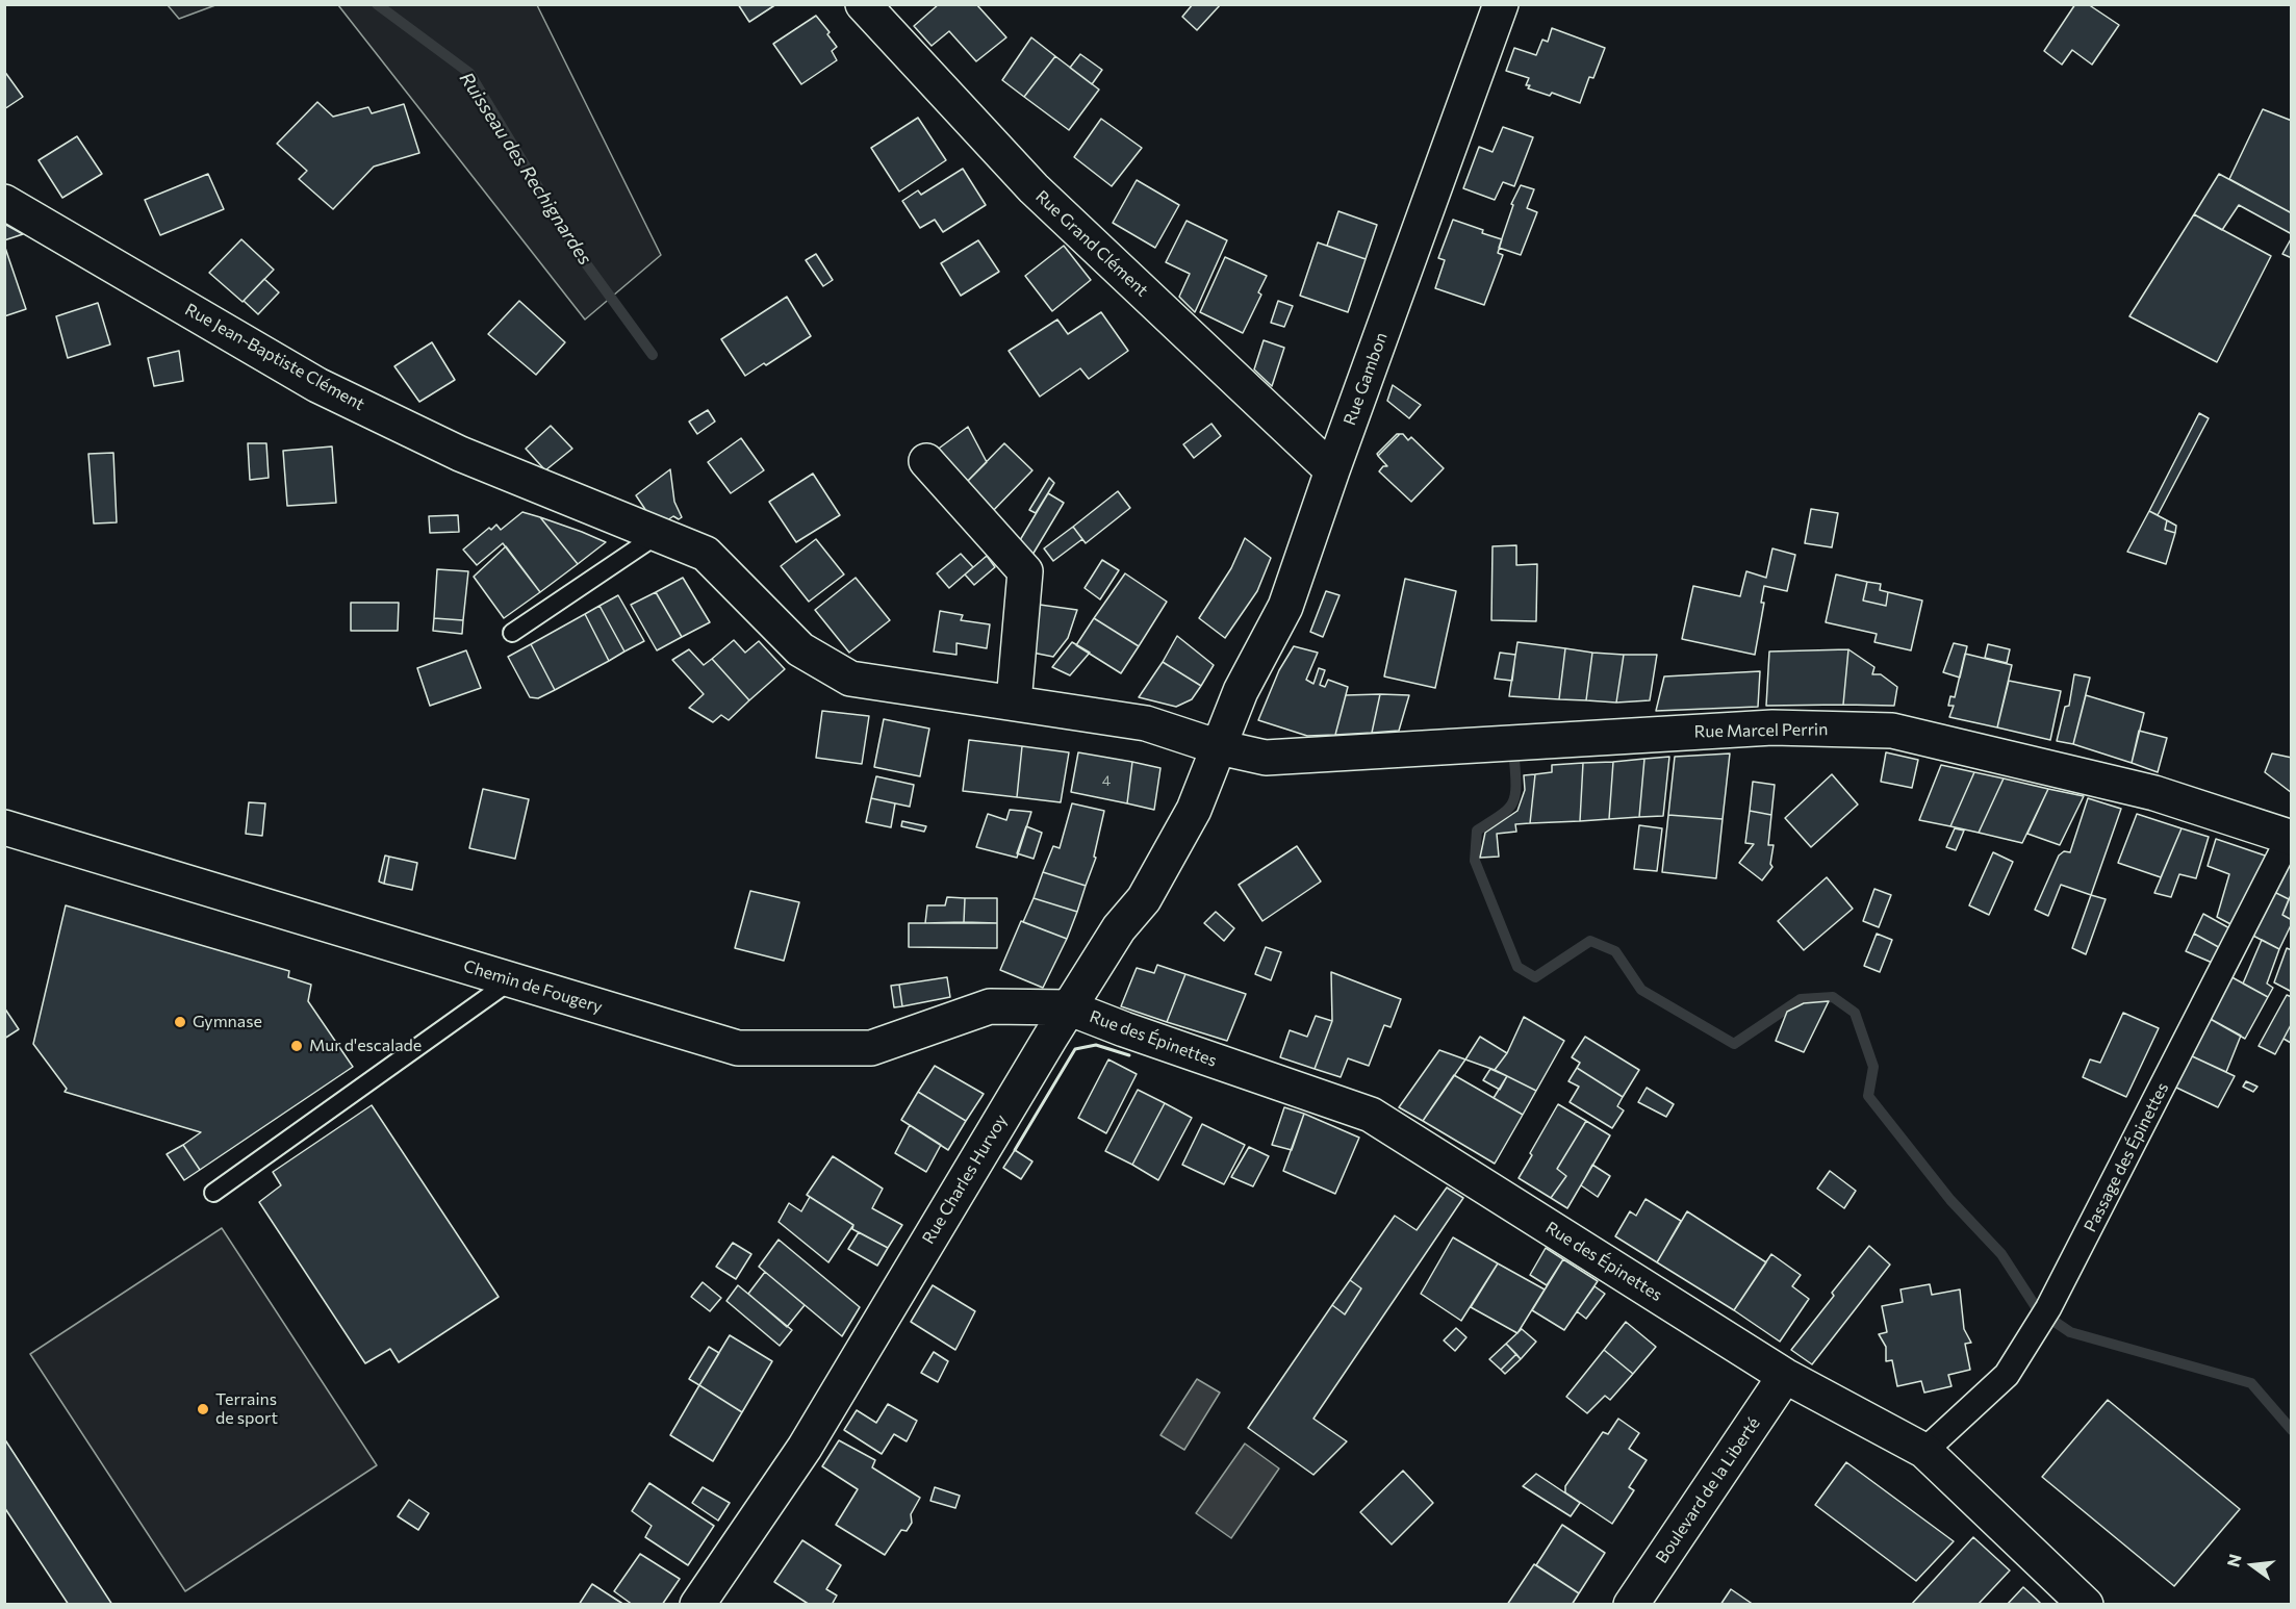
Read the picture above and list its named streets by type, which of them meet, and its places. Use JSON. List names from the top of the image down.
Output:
{
  "streets": {
    "street": [
      "Rue Grand Clément",
      "Rue Jean-Baptiste Clément",
      "Rue Gambon",
      "Rue Marcel Perrin",
      "Chemin de Fougery",
      "Rue des Épinettes",
      "Passage des Épinettes",
      "Rue Charles Hurvoy",
      "Boulevard de la Liberté"
    ]
  },
  "crossings": [
    ["Rue Grand Clément", "Rue Gambon"],
    ["Rue Jean-Baptiste Clément", "Rue Gambon"],
    ["Rue Jean-Baptiste Clément", "Rue Marcel Perrin"],
    ["Rue Jean-Baptiste Clément", "Rue Charles Hurvoy"],
    ["Rue Gambon", "Rue Marcel Perrin"],
    ["Rue Gambon", "Rue Charles Hurvoy"],
    ["Rue Marcel Perrin", "Passage des Épinettes"],
    ["Rue Marcel Perrin", "Rue Charles Hurvoy"],
    ["Chemin de Fougery", "Rue des Épinettes"],
    ["Chemin de Fougery", "Rue Charles Hurvoy"],
    ["Rue des Épinettes", "Passage des Épinettes"],
    ["Rue des Épinettes", "Rue Charles Hurvoy"],
    ["Rue des Épinettes", "Boulevard de la Liberté"]
  ],
  "water": ["Ruisseau des Rechignardes"],
  "places": ["Gymnase", "Mur d'escalade", "Terrains de sport"],
  "house_numbers": ["4"],
  "north": "left"
}
